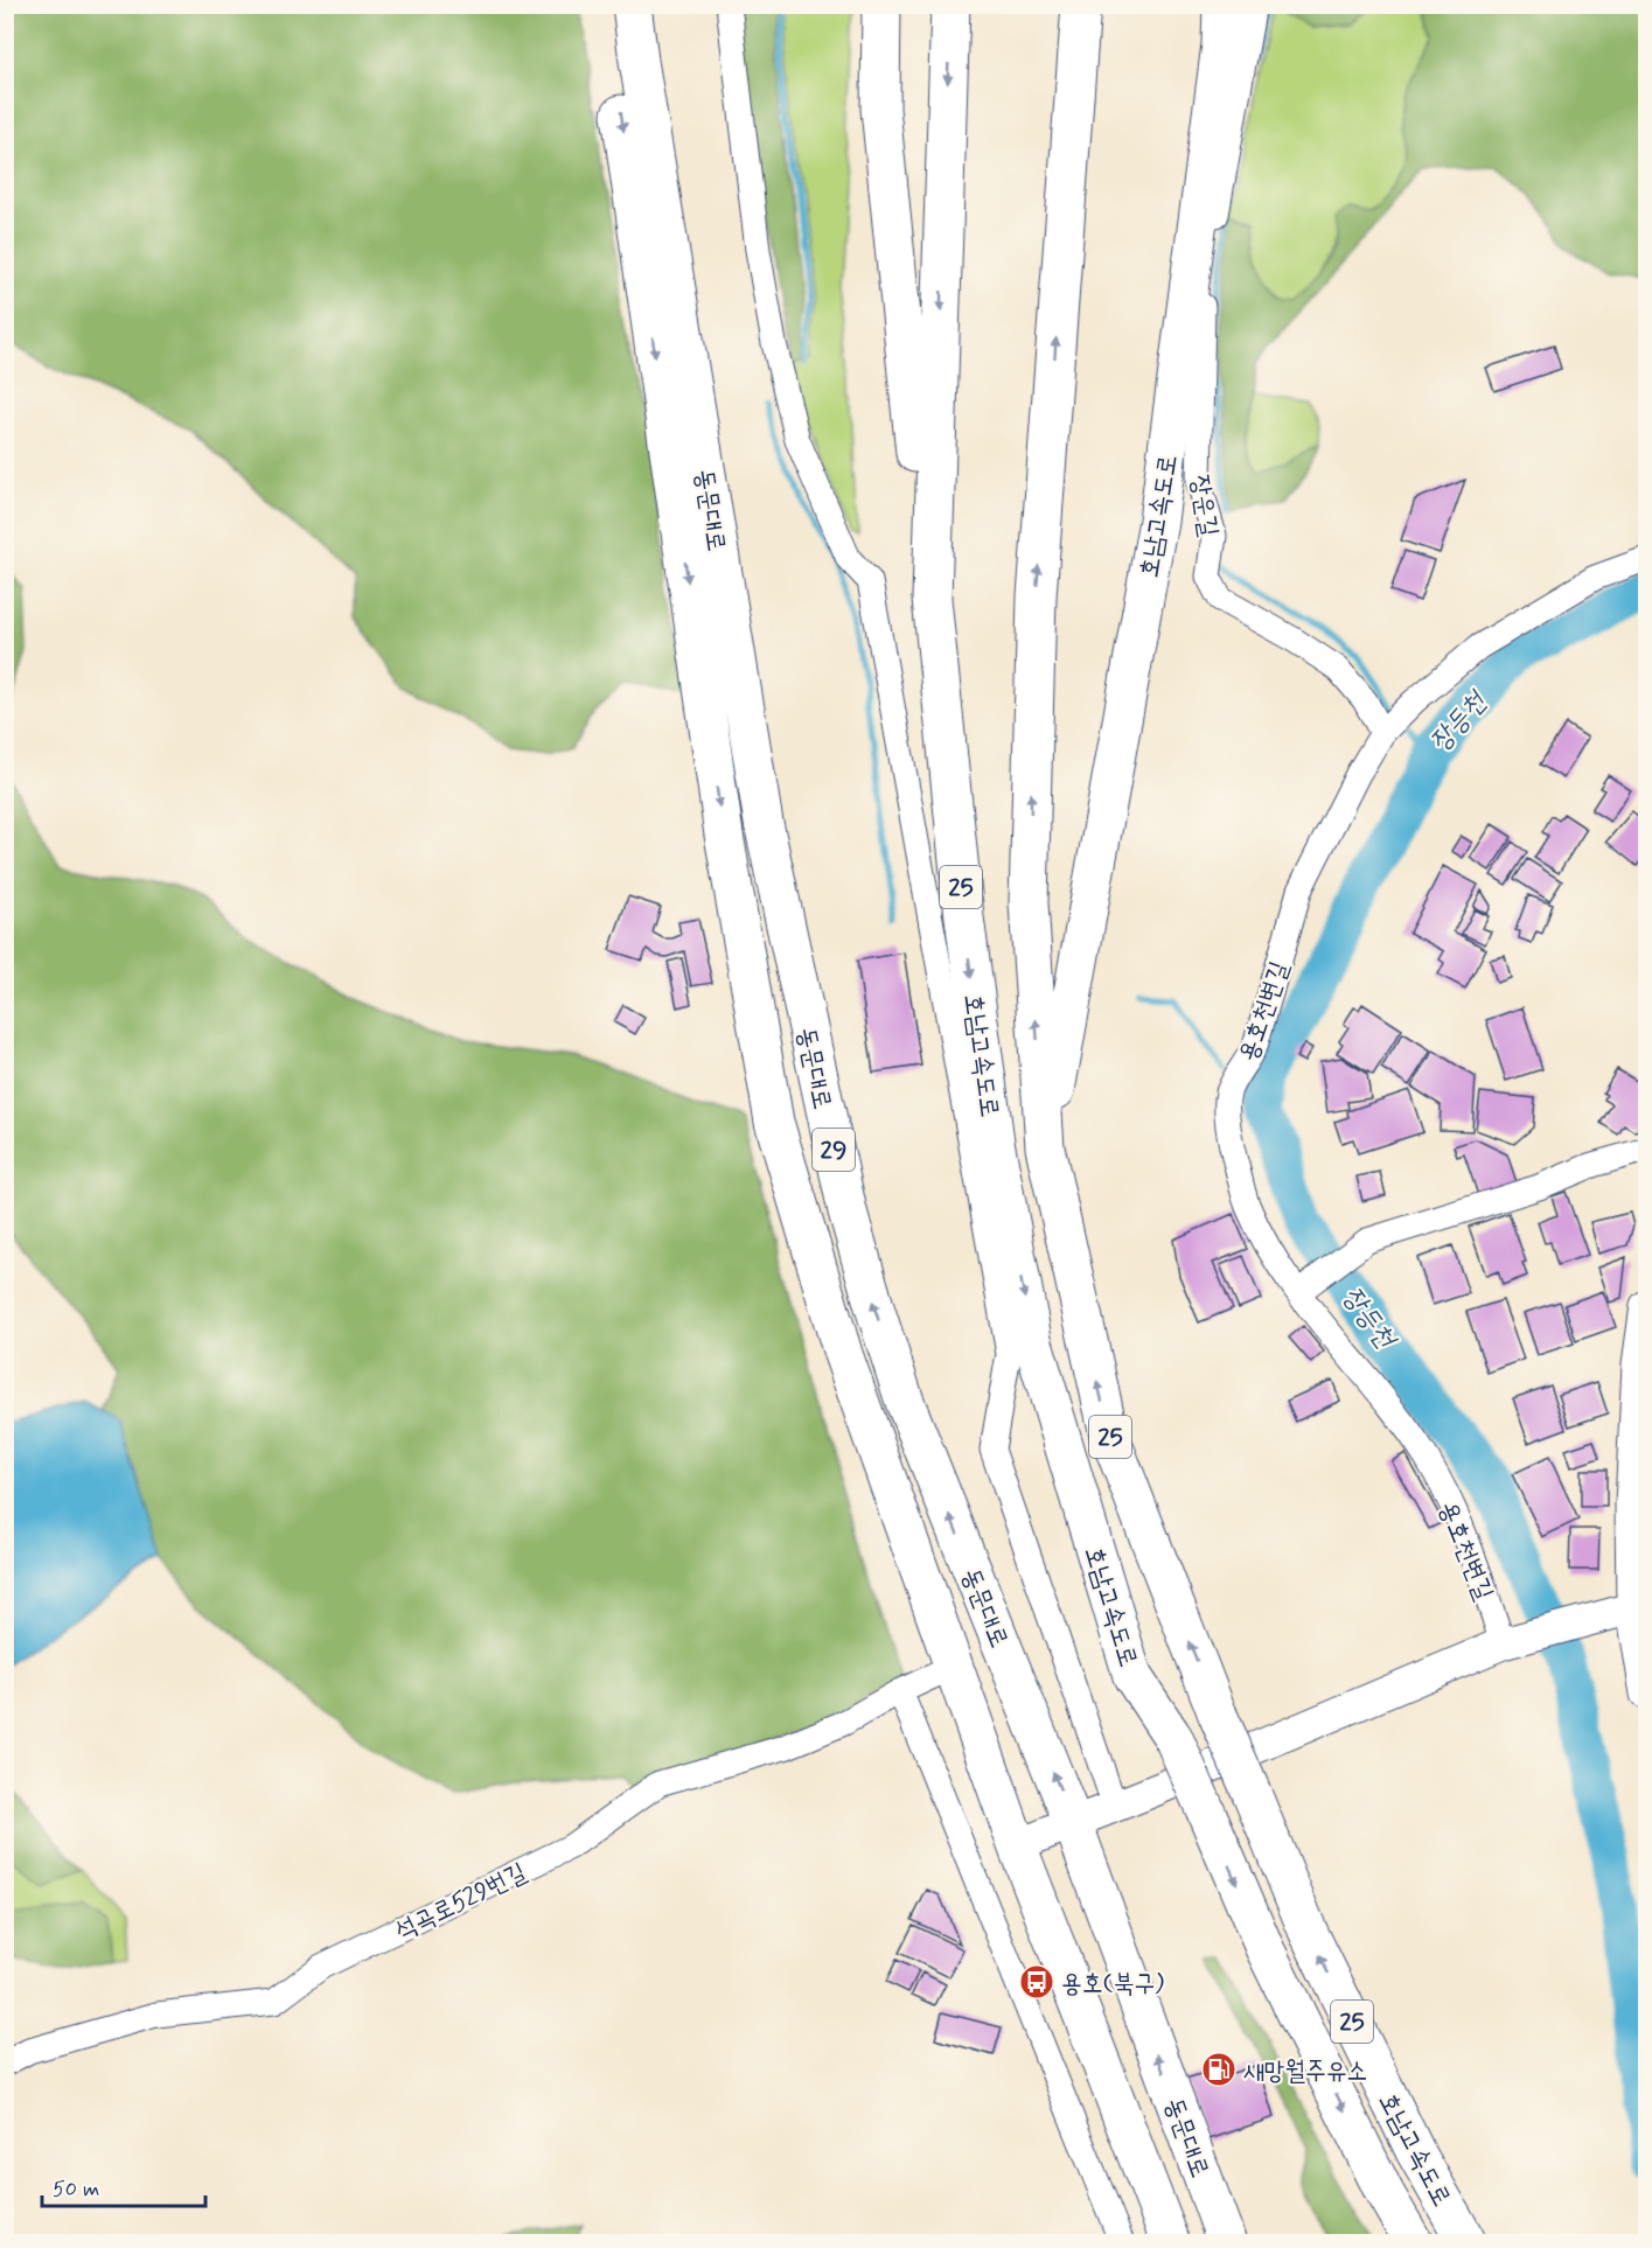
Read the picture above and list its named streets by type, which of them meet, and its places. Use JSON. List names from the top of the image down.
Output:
{
  "streets": {
    "main road": [
      "동문대로",
      "호남고속도로",
      "25",
      "29"
    ],
    "street": ["장운길", "용호천변길", "석곡로529번길"]
  },
  "crossings": [
    ["장운길", "용호천변길"],
    ["동문대로", "석곡로529번길"]
  ],
  "water": ["장등천"],
  "places": {
    "bus stop": ["용호(북구)"],
    "fuel station": ["새망월주유소"]
  },
  "scale_bar": "50 m"
}
